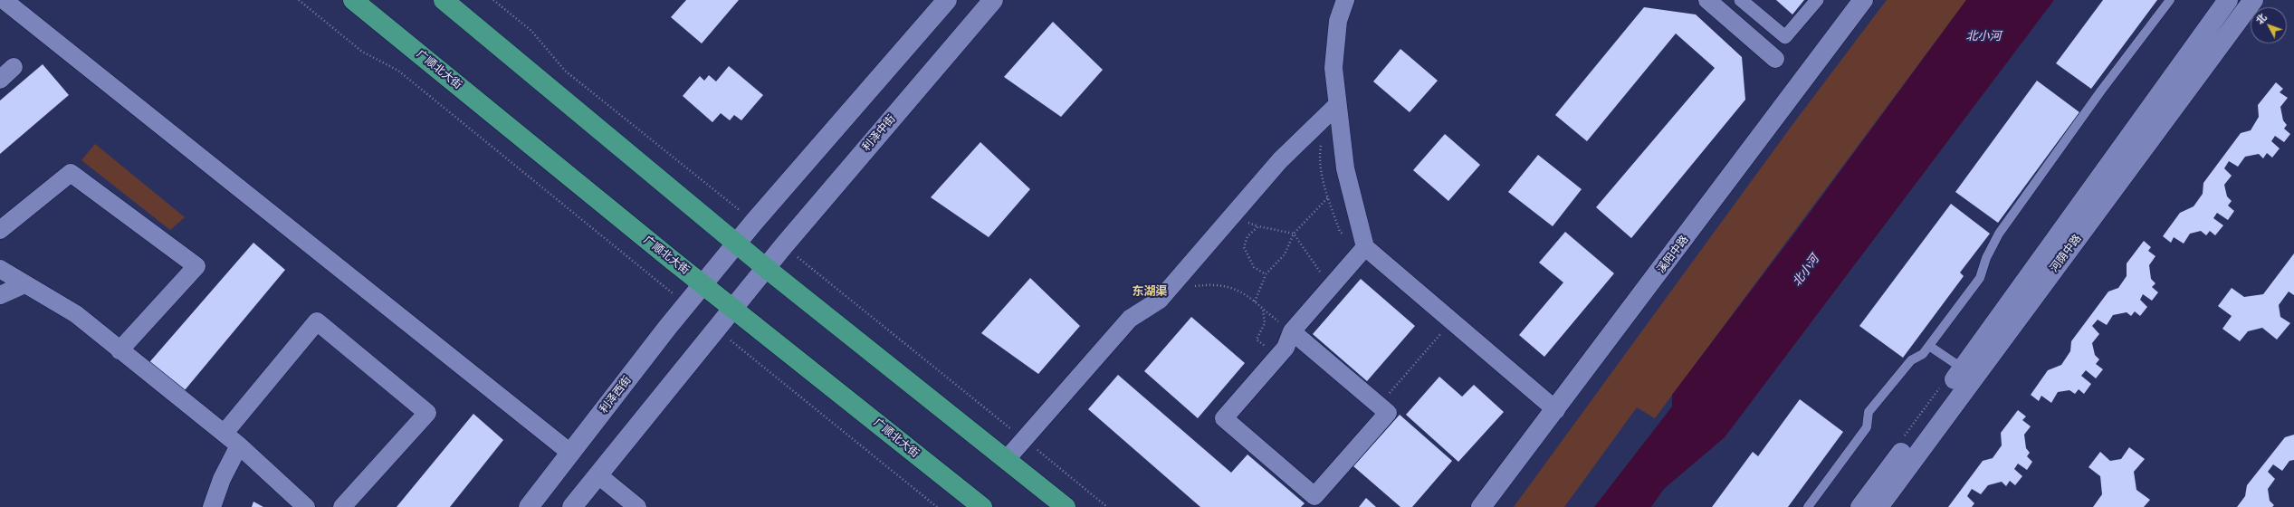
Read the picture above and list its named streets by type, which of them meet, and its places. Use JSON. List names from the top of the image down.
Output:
{
  "streets": {
    "main road": ["广顺北大街"],
    "street": [
      "利泽中街",
      "河荫中路",
      "溪阳中路",
      "利泽西街"
    ]
  },
  "crossings": [
    ["广顺北大街", "利泽中街"],
    ["广顺北大街", "利泽西街"]
  ],
  "districts": ["东湖渠"],
  "water": ["北小河"],
  "north": "top left"
}
